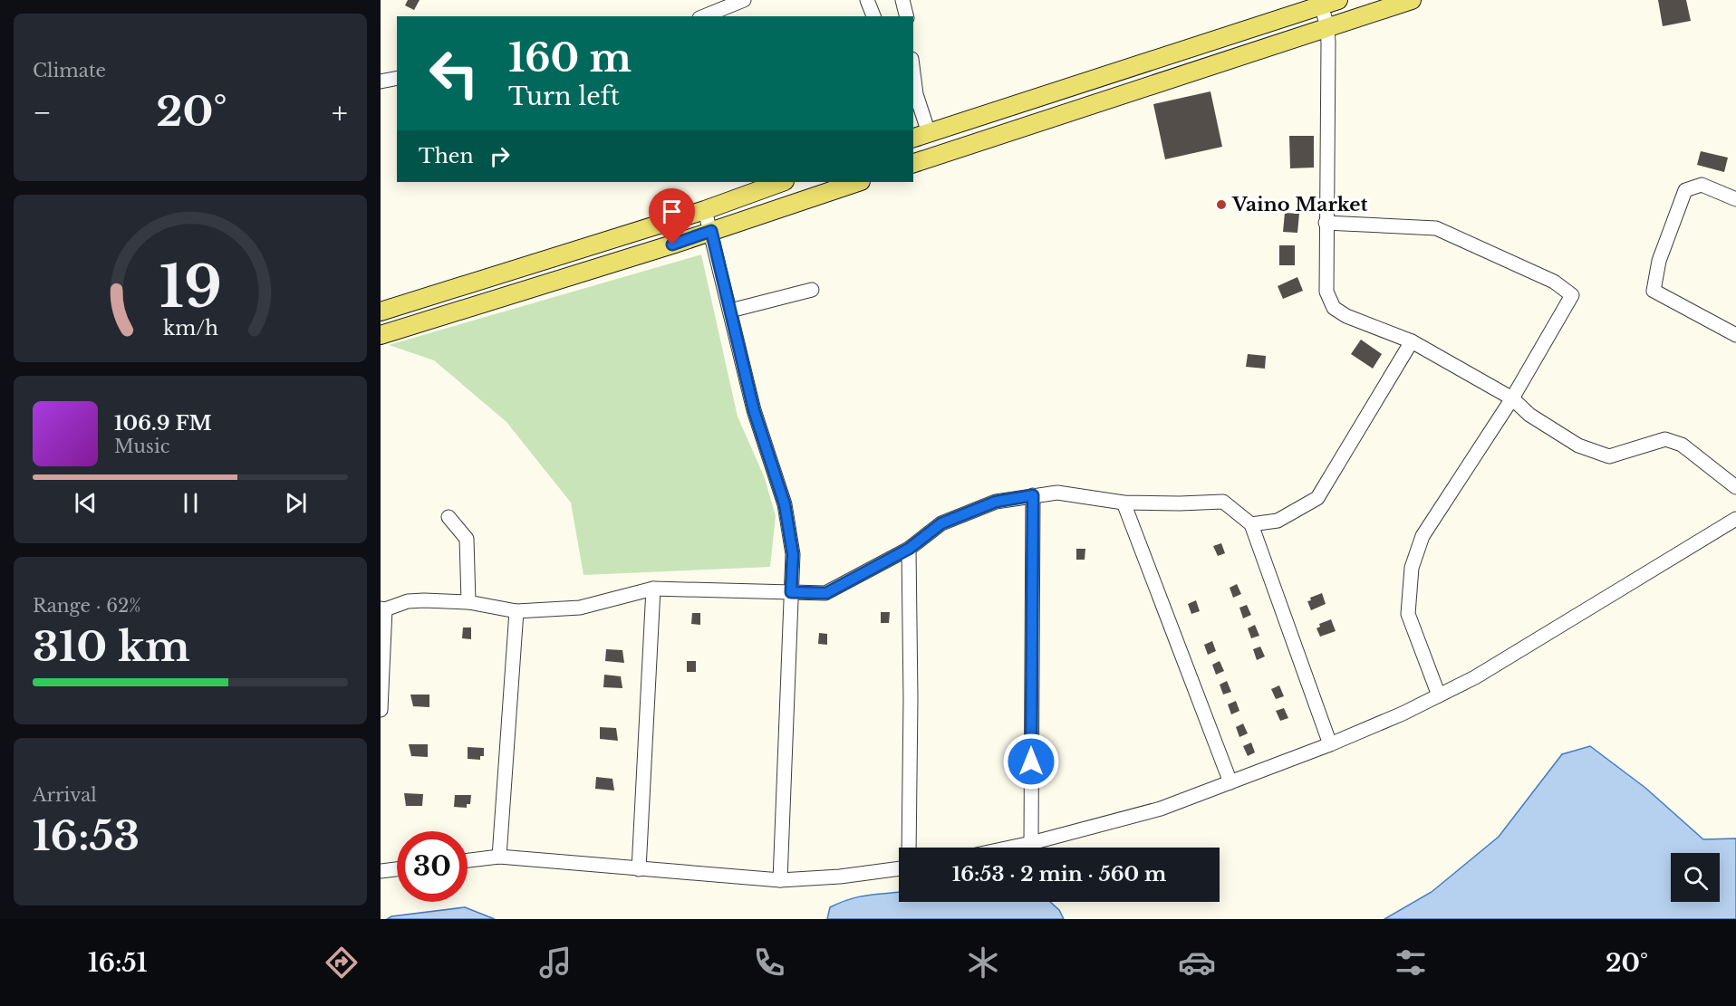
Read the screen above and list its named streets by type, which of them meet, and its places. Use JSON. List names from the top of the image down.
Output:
{
  "places": ["Vaino Market"],
  "page": {
    "tile": [
      "Climate",
      ["Range · 62%", "310 km"],
      ["Arrival", "16:53"]
    ],
    "turn": ["160 m", "Turn left"],
    "heat": ["−", "20°", "+"],
    "then": "Then",
    "song": ["106.9 FM", "Music"],
    "limit": "30",
    "trip": "16:53 · 2 min · 560 m",
    "tabs": ["16:51", "20°"],
    "gauge": ["19", "km/h"]
  }
}
